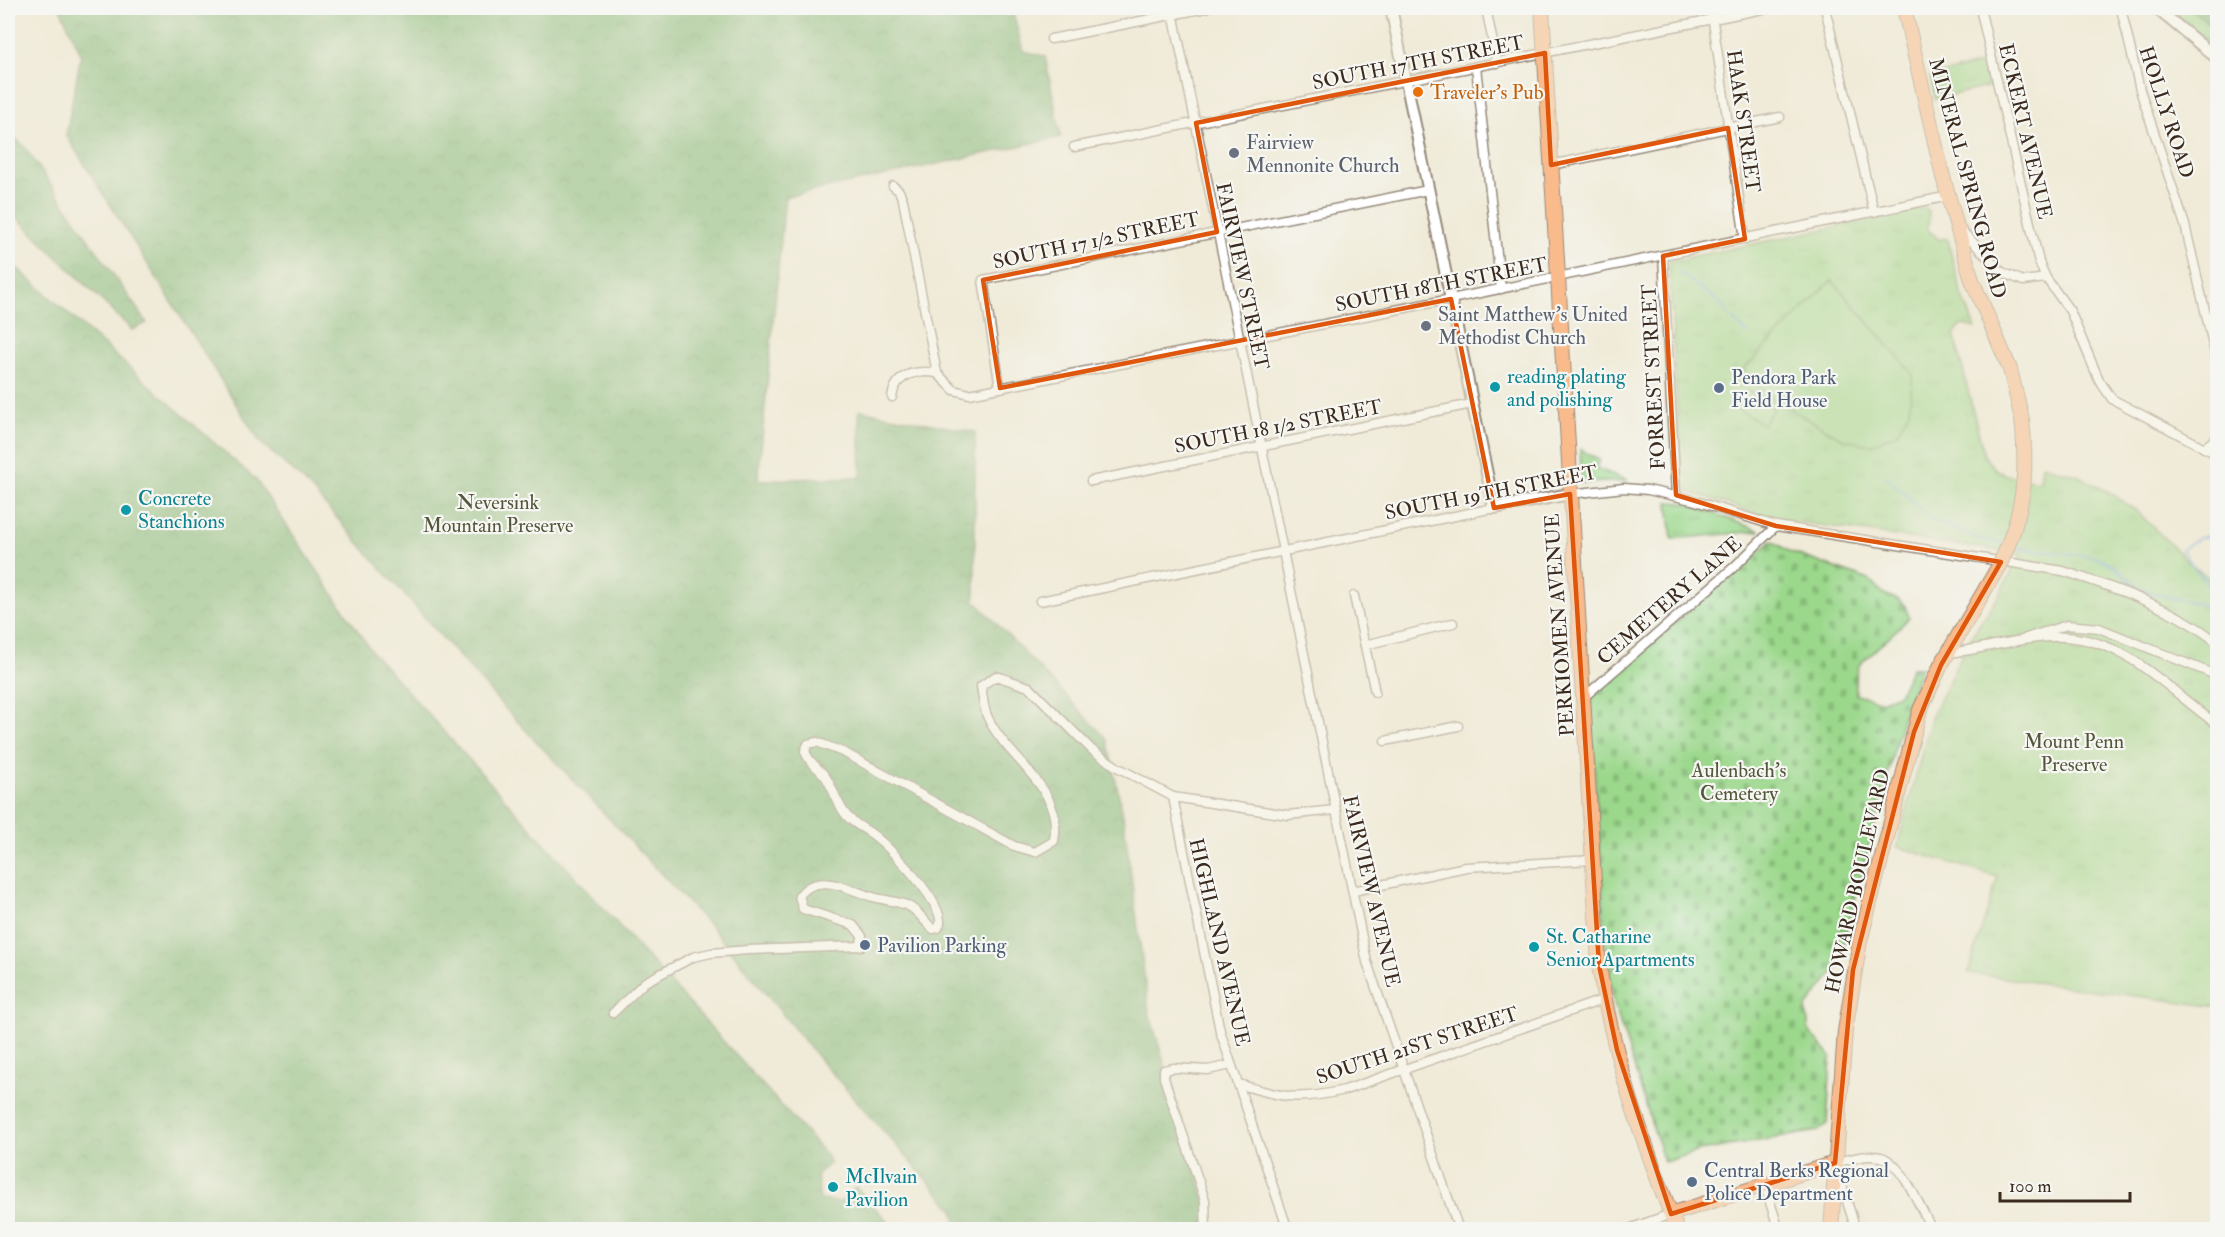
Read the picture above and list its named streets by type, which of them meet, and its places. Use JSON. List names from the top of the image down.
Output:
{
  "streets": {
    "main road": ["MINERAL SPRING ROAD", "PERKIOMEN AVENUE", "HOWARD BOULEVARD"],
    "street": [
      "SOUTH 17TH STREET",
      "HOLLY ROAD",
      "HAAK STREET",
      "ECKERT AVENUE",
      "SOUTH 17 1/2 STREET",
      "FAIRVIEW STREET",
      "SOUTH 18TH STREET",
      "FORREST STREET",
      "SOUTH 18 1/2 STREET",
      "SOUTH 19TH STREET",
      "CEMETERY LANE",
      "FAIRVIEW AVENUE",
      "HIGHLAND AVENUE",
      "SOUTH 21ST STREET"
    ]
  },
  "crossings": [
    ["SOUTH 17TH STREET", "HAAK STREET"],
    ["SOUTH 17TH STREET", "FAIRVIEW STREET"],
    ["SOUTH 17TH STREET", "PERKIOMEN AVENUE"],
    ["HAAK STREET", "SOUTH 18TH STREET"],
    ["MINERAL SPRING ROAD", "SOUTH 18TH STREET"],
    ["MINERAL SPRING ROAD", "HOWARD BOULEVARD"],
    ["SOUTH 17 1/2 STREET", "FAIRVIEW STREET"],
    ["SOUTH 17 1/2 STREET", "SOUTH 18TH STREET"],
    ["FAIRVIEW STREET", "SOUTH 18TH STREET"],
    ["FAIRVIEW STREET", "SOUTH 18 1/2 STREET"],
    ["FAIRVIEW STREET", "SOUTH 19TH STREET"],
    ["FAIRVIEW STREET", "FAIRVIEW AVENUE"],
    ["SOUTH 18TH STREET", "FORREST STREET"],
    ["SOUTH 18TH STREET", "PERKIOMEN AVENUE"],
    ["FORREST STREET", "SOUTH 19TH STREET"],
    ["SOUTH 19TH STREET", "CEMETERY LANE"],
    ["SOUTH 19TH STREET", "PERKIOMEN AVENUE"],
    ["SOUTH 19TH STREET", "FAIRVIEW AVENUE"],
    ["CEMETERY LANE", "PERKIOMEN AVENUE"],
    ["PERKIOMEN AVENUE", "SOUTH 21ST STREET"],
    ["FAIRVIEW AVENUE", "SOUTH 21ST STREET"],
    ["HIGHLAND AVENUE", "SOUTH 21ST STREET"]
  ],
  "parks": ["Neversink Mountain Preserve", "Mount Penn Preserve", "Aulenbach's Cemetery"],
  "places": [
    "Traveler's Pub",
    "Fairview Mennonite Church",
    "Saint Matthew's United Methodist Church",
    "reading plating and polishing",
    "Pendora Park Field House",
    "Concrete Stanchions",
    "Pavilion Parking",
    "St. Catharine Senior Apartments",
    "Central Berks Regional Police Department",
    "McIlvain Pavilion"
  ],
  "scale_bar": "100 m"
}
